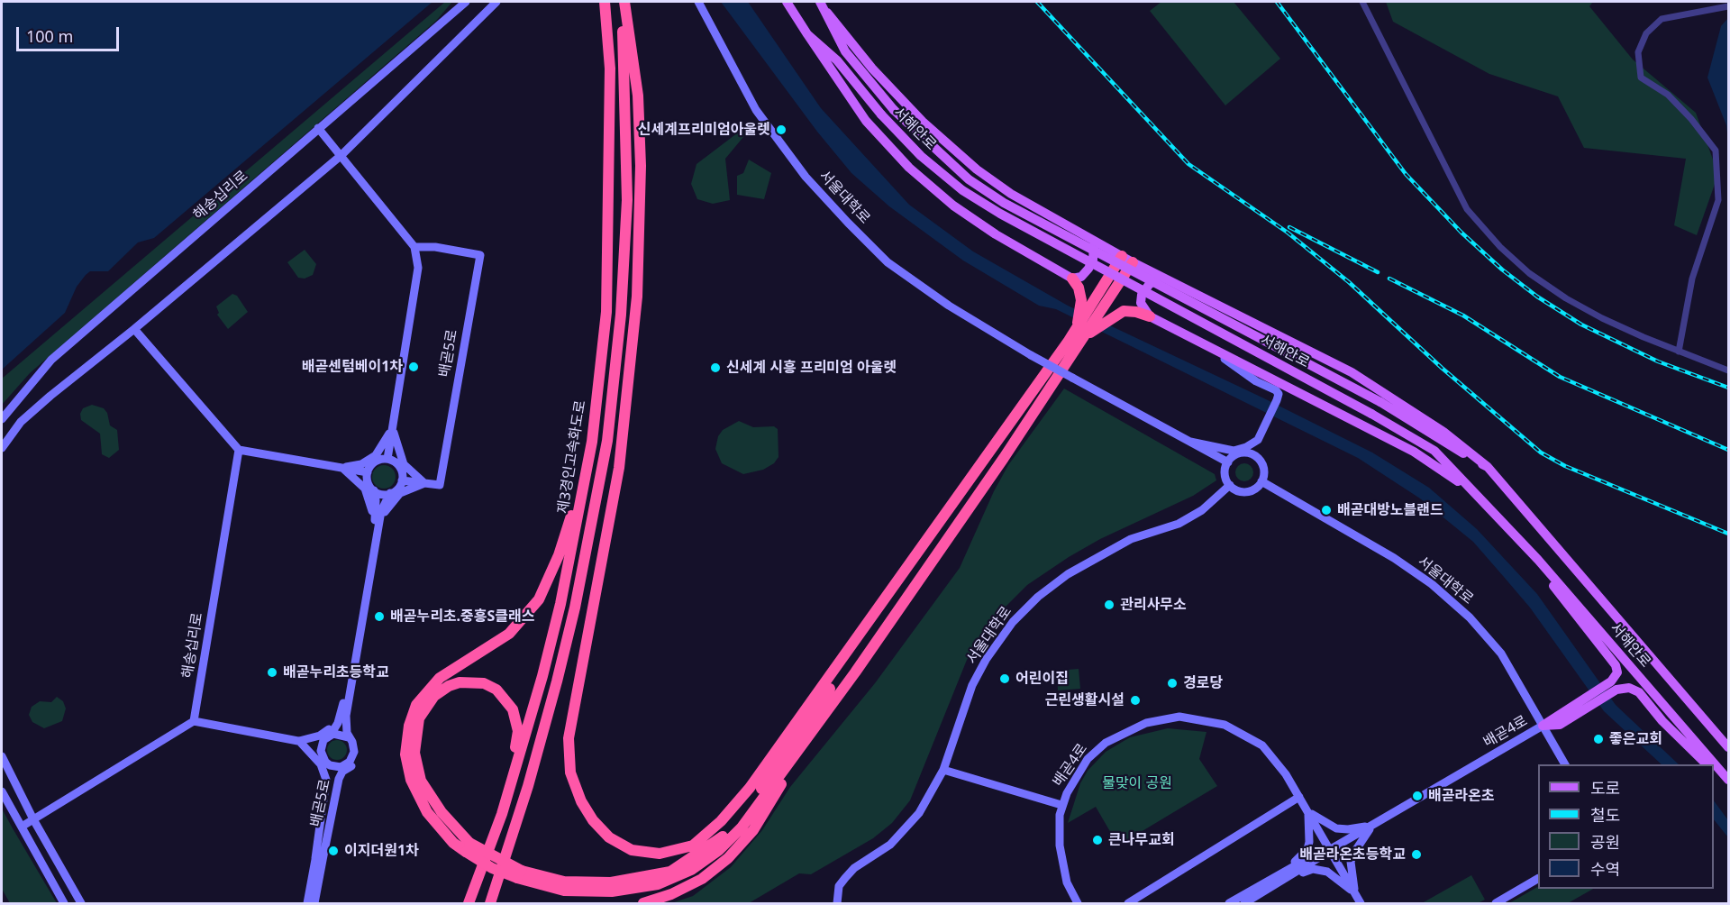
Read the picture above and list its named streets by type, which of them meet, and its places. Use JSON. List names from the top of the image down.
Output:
{
  "streets": {
    "highway": ["제3경인고속화도로"],
    "main road": ["서해안로"],
    "street": [
      "해송십리로",
      "서울대학로",
      "배곧5로",
      "배곧4로"
    ]
  },
  "crossings": [
    ["서울대학로", "배곧4로"]
  ],
  "parks": ["물맞이 공원"],
  "places": [
    "신세계프리미엄아울렛",
    "배곧센텀베이1차",
    "신세계 시흥 프리미엄 아울렛",
    "배곧대방노블랜드",
    "관리사무소",
    "배곧누리초.중흥S클래스",
    "배곧누리초등학교",
    "어린이집",
    "경로당",
    "근린생활시설",
    "좋은교회",
    "배곧라온초",
    "큰나무교회",
    "이지더원1차",
    "배곧라온초등학교"
  ],
  "legend": [
    "도로",
    "철도",
    "공원",
    "수역"
  ],
  "scale_bar": "100 m"
}
